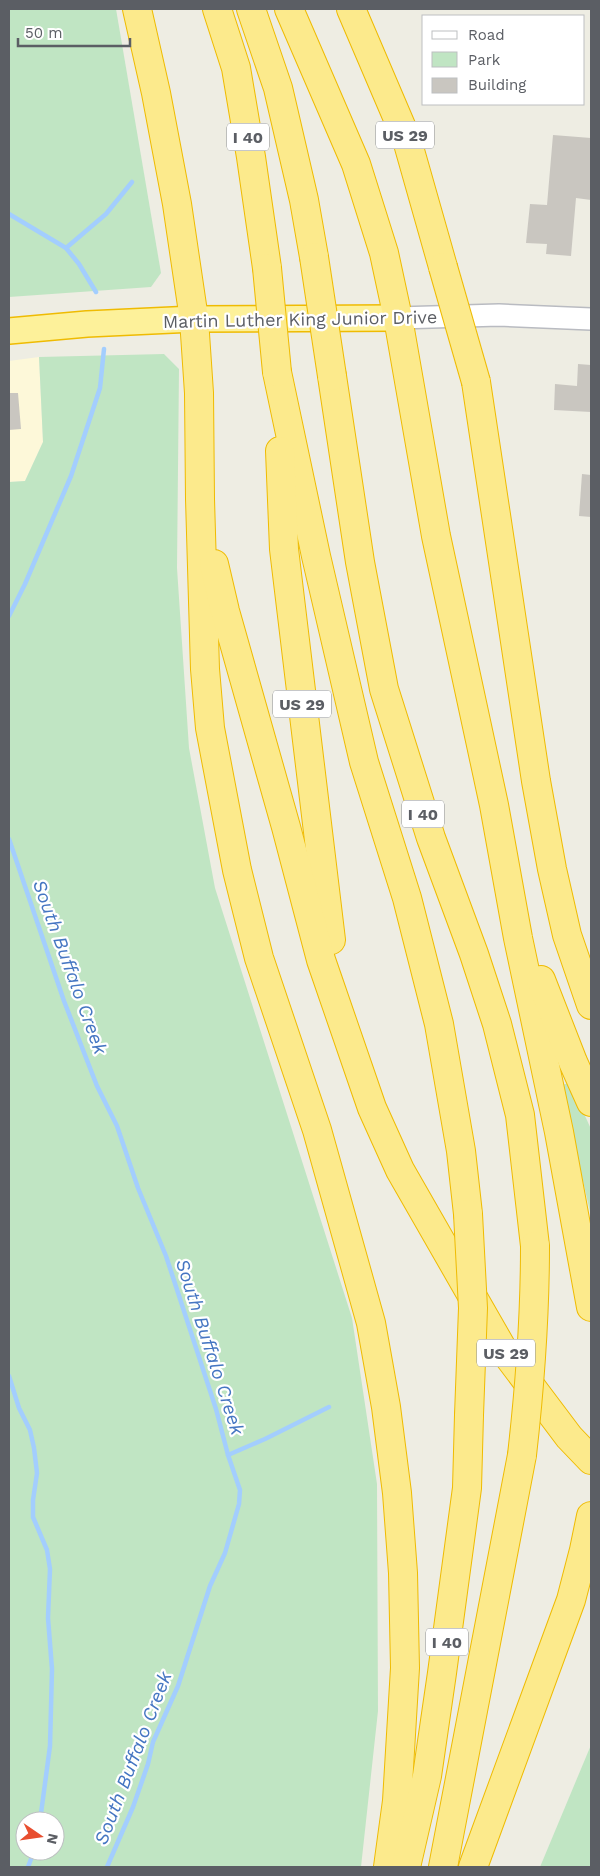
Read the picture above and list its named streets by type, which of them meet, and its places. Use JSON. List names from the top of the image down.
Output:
{
  "streets": {
    "highway": ["US 29", "I 40", "Martin Luther King Junior Drive"]
  },
  "crossings": [
    ["US 29", "I 40"]
  ],
  "water": ["South Buffalo Creek"],
  "legend": ["Road", "Park", "Building"],
  "scale_bar": "50 m",
  "north": "right"
}
